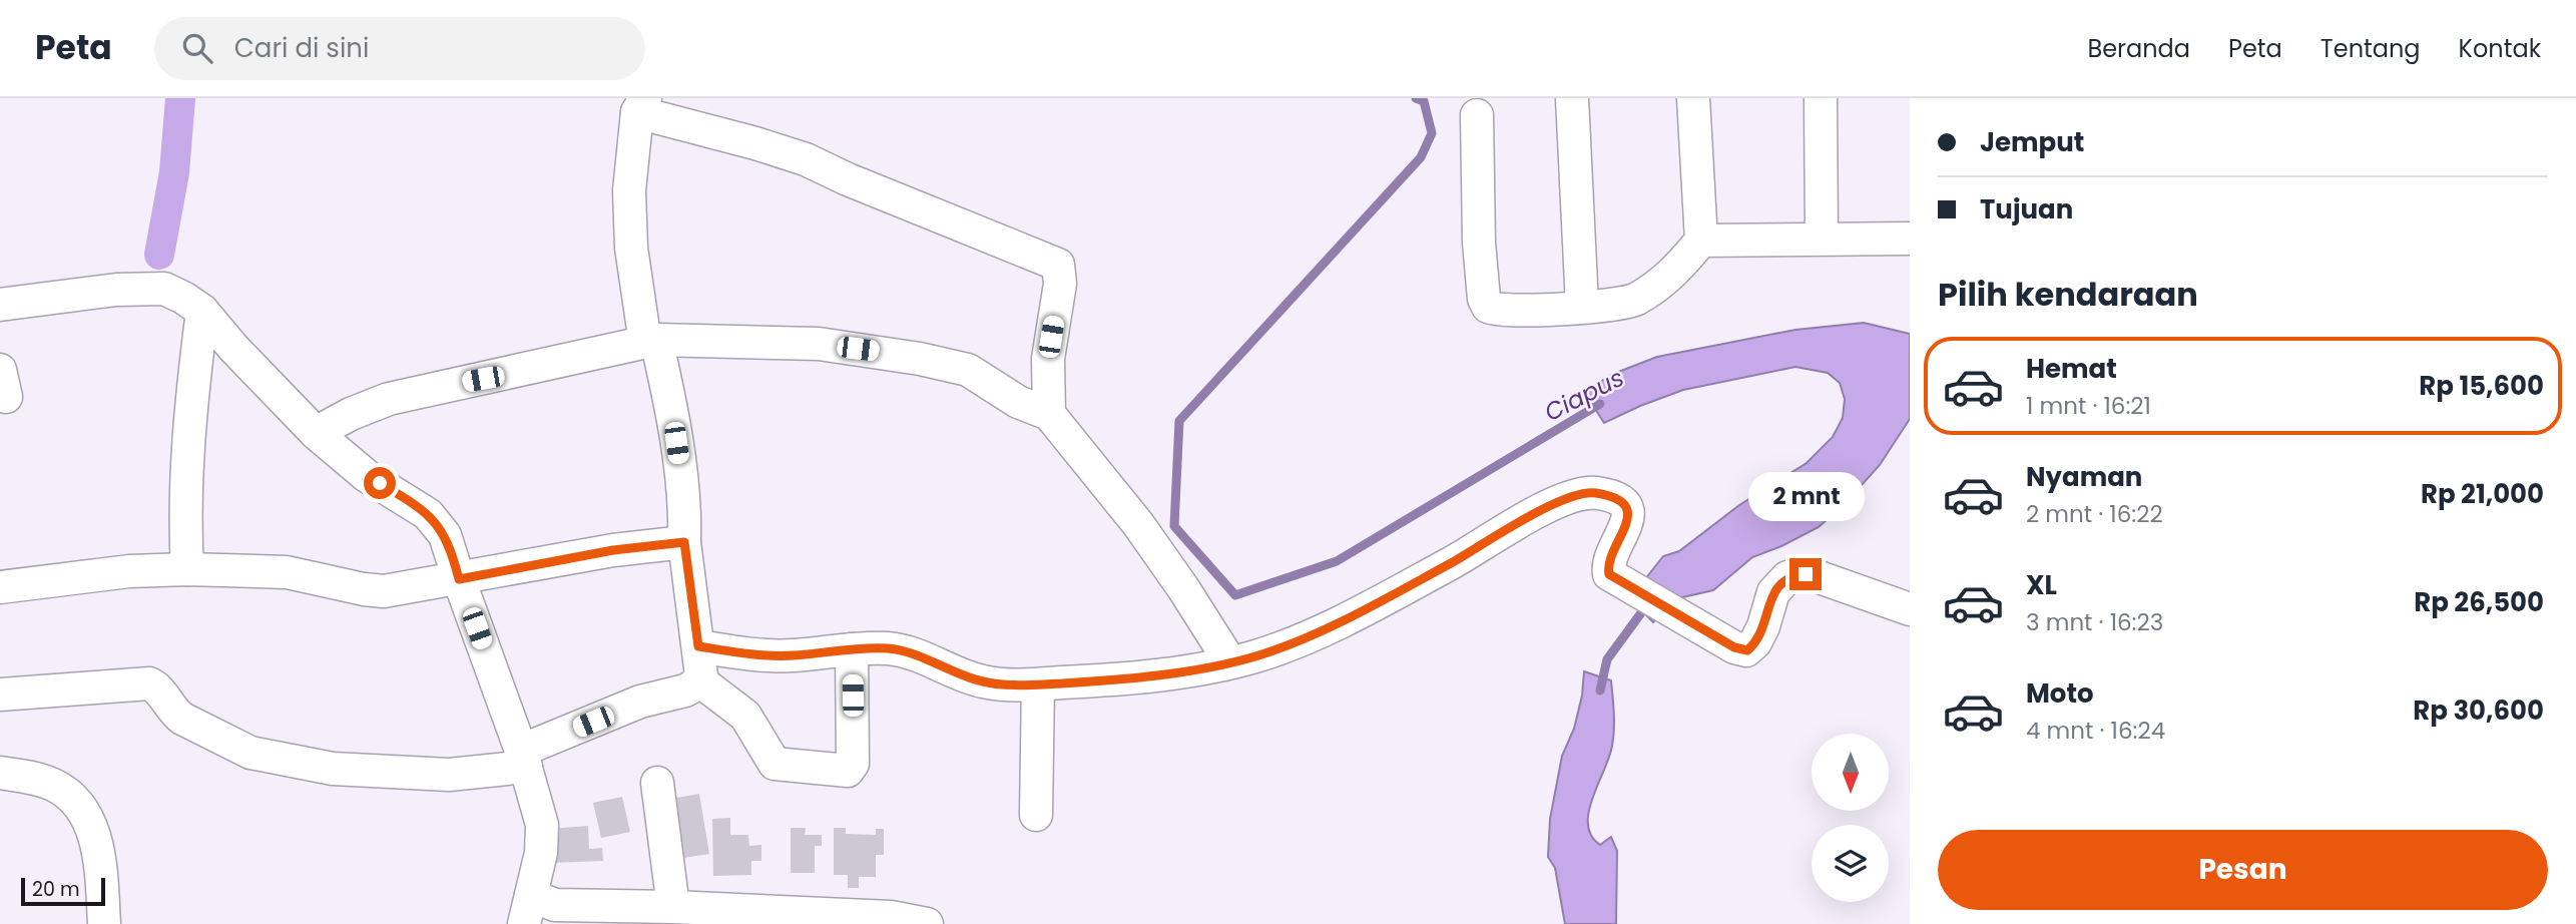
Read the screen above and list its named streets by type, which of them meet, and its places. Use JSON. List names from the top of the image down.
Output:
{
  "water": ["Ciapus"],
  "scale_bar": "20 m",
  "north": "bottom",
  "page": {
    "header": "Peta",
    "search": "Cari di sini",
    "nav": [
      "Beranda",
      "Peta",
      "Tentang",
      "Kontak"
    ],
    "banner": ["Jemput", "Tujuan"],
    "heading": "Pilih kendaraan",
    "list": [
      {
        "name": "Hemat",
        "note": "1 mnt · 16:21",
        "value": "Rp 15,600"
      },
      {
        "name": "Nyaman",
        "note": "2 mnt · 16:22",
        "value": "Rp 21,000"
      },
      {
        "name": "XL",
        "note": "3 mnt · 16:23",
        "value": "Rp 26,500"
      },
      {
        "name": "Moto",
        "note": "4 mnt · 16:24",
        "value": "Rp 30,600"
      }
    ],
    "bubble": "2 mnt",
    "buttons": "Pesan",
    "scale": "20 m"
  }
}
